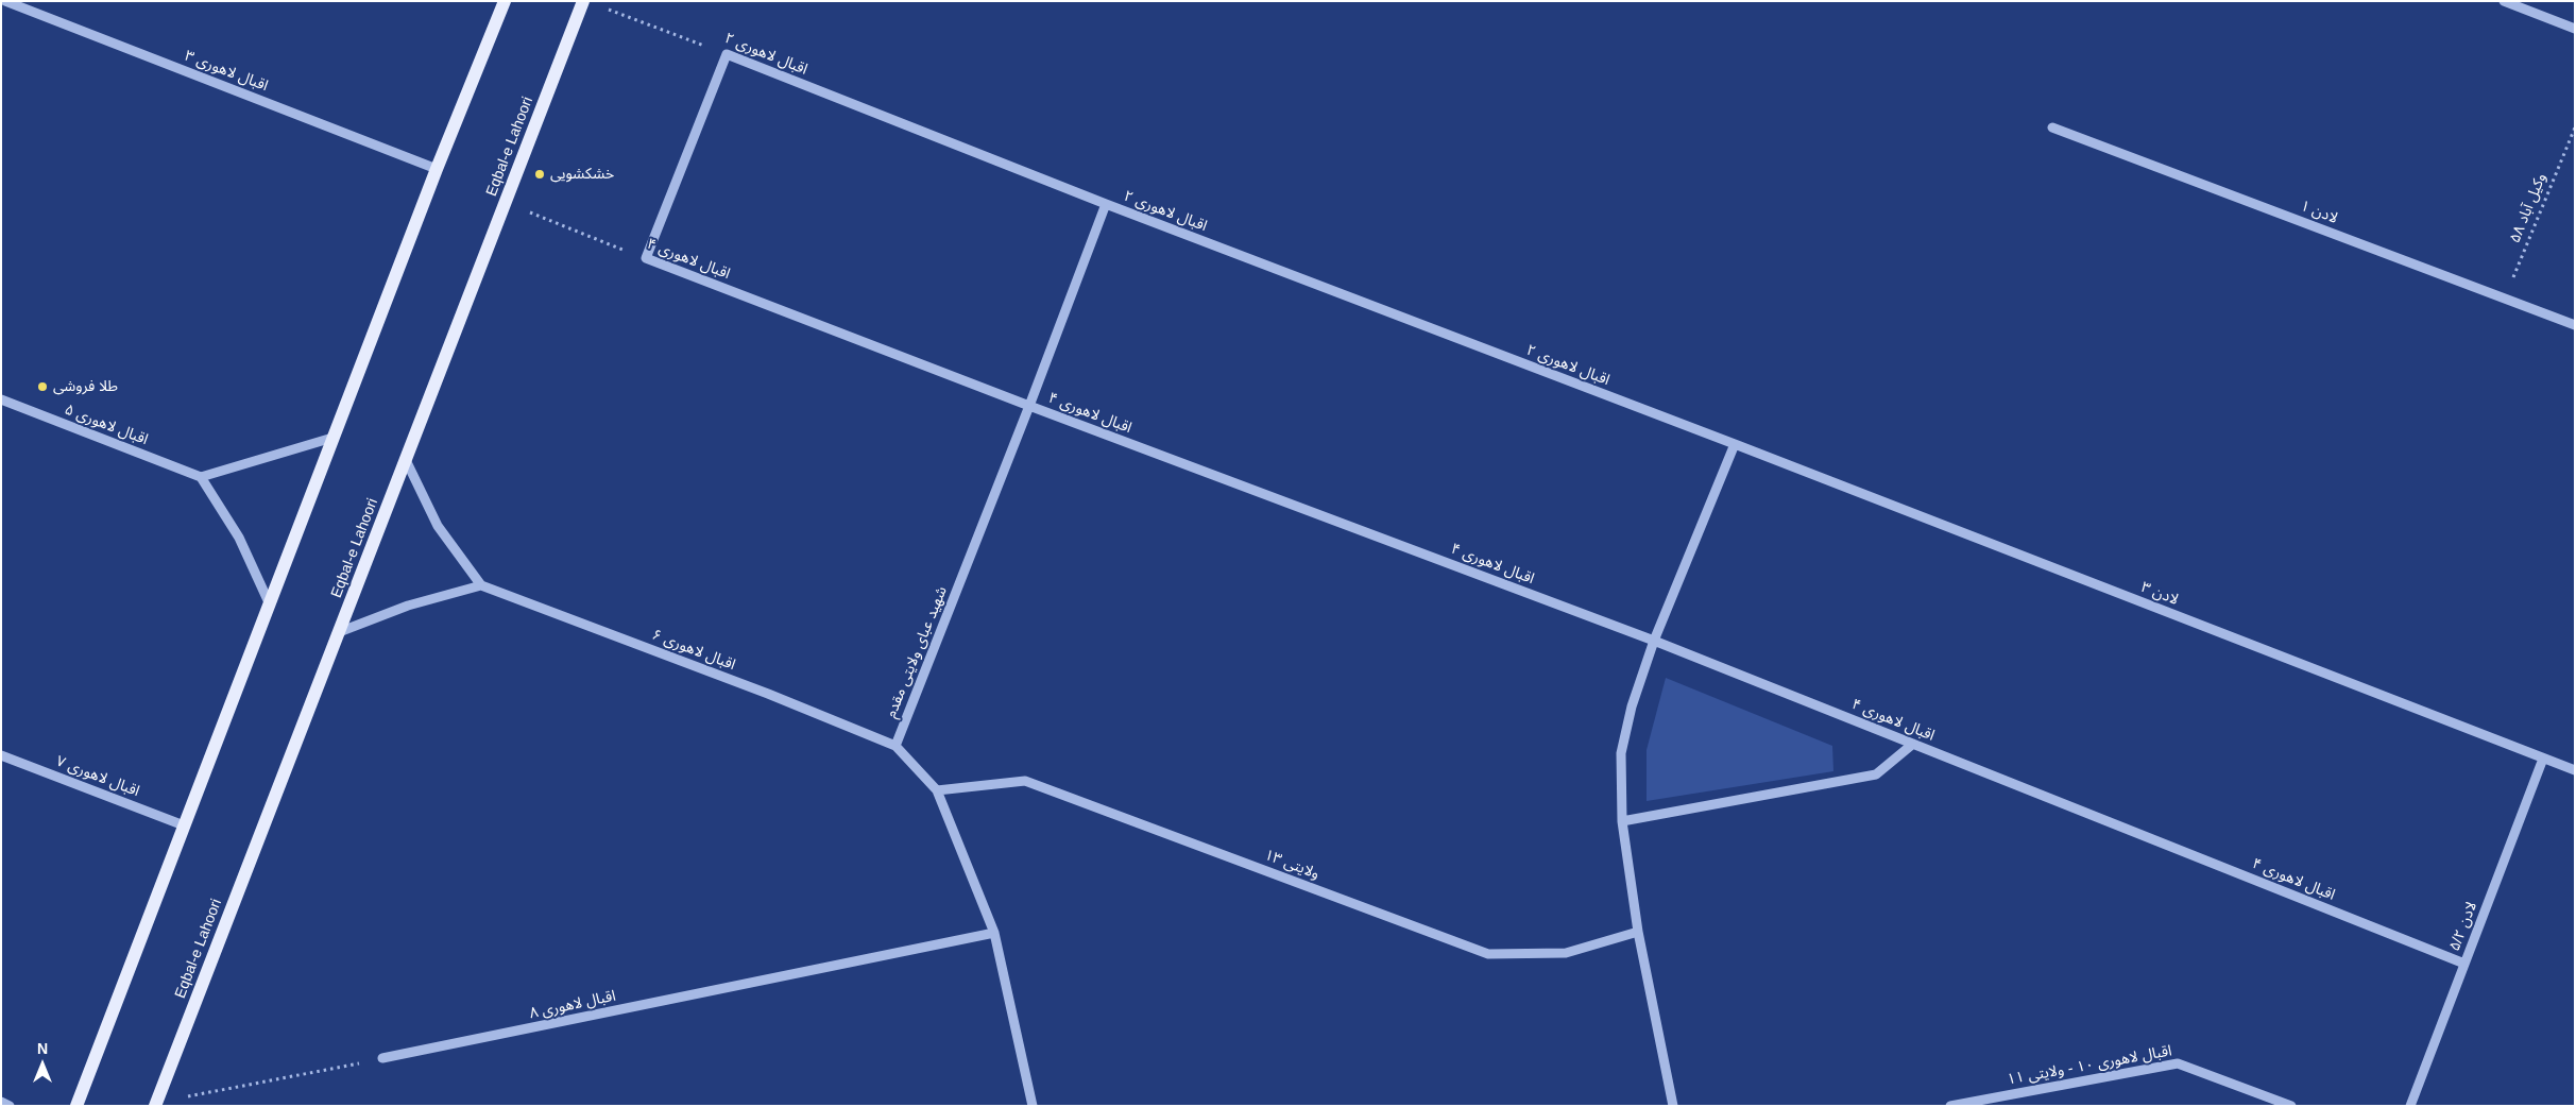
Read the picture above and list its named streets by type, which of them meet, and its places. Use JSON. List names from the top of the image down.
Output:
{
  "streets": {
    "main road": ["Eqbal-e Lahoori"],
    "street": [
      "اقبال لاهوری ۲",
      "اقبال لاهوری ۳",
      "لادن ۱",
      "اقبال لاهوری ۴",
      "اقبال لاهوری ۵",
      "لادن ۳",
      "اقبال لاهوری ۶",
      "شهید عبای ولایتی مقدم",
      "اقبال لاهوری ۷",
      "ولایتی ۱۳",
      "لادن ۵/۲",
      "اقبال لاهوری ۸",
      "اقبال لاهوری ۱۰ - ولایتی ۱۱"
    ],
    "path": ["وکیل آباد ۵۸"]
  },
  "crossings": [
    ["اقبال لاهوری ۲", "لادن ۳"],
    ["اقبال لاهوری ۲", "شهید عبای ولایتی مقدم"],
    ["Eqbal-e Lahoori", "اقبال لاهوری ۴"],
    ["وکیل آباد ۵۸", "لادن ۱"],
    ["اقبال لاهوری ۴", "شهید عبای ولایتی مقدم"],
    ["اقبال لاهوری ۴", "لادن ۵/۲"],
    ["لادن ۳", "لادن ۵/۲"],
    ["اقبال لاهوری ۶", "شهید عبای ولایتی مقدم"]
  ],
  "places": ["خشکشویی", "طلا فروشی"],
  "north": "top"
}
